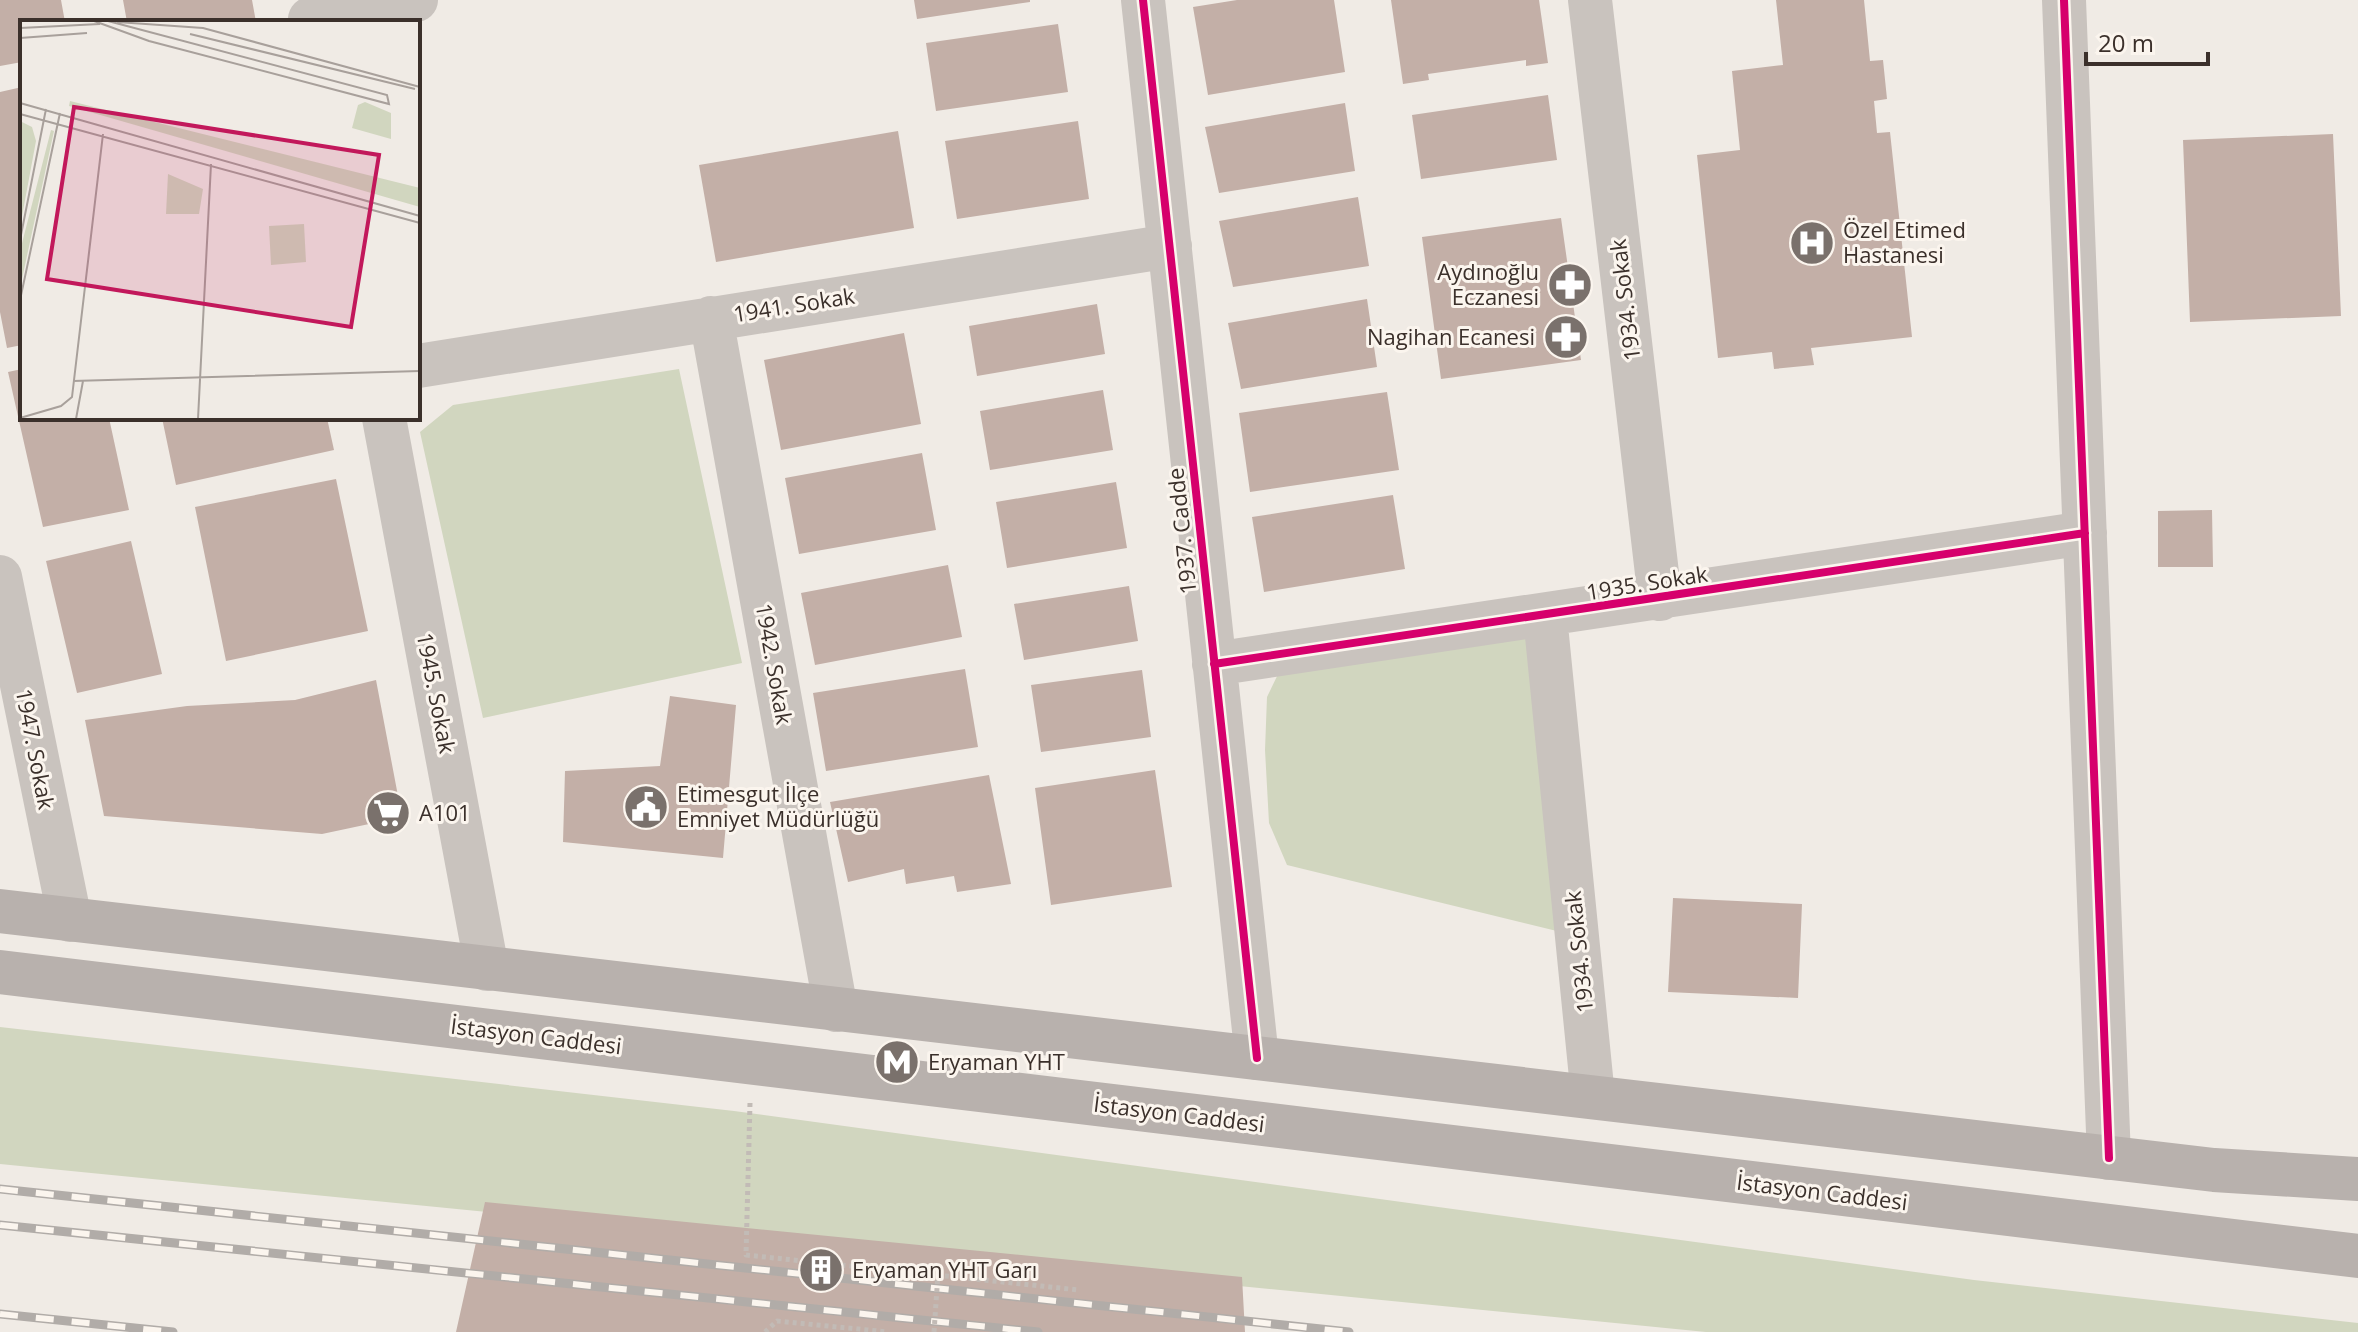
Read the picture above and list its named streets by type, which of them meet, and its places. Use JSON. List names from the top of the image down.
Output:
{
  "streets": {
    "main road": ["İstasyon Caddesi"],
    "street": [
      "1934. Sokak",
      "1941. Sokak",
      "1937. Cadde",
      "1935. Sokak",
      "1942. Sokak",
      "1945. Sokak",
      "1947. Sokak"
    ]
  },
  "crossings": [
    ["1934. Sokak", "1935. Sokak"],
    ["1941. Sokak", "1937. Cadde"],
    ["1941. Sokak", "1942. Sokak"],
    ["1937. Cadde", "1935. Sokak"]
  ],
  "places": {
    "hospital": ["Özel Etimed Hastanesi"],
    "pharmacy": ["Aydınoğlu Eczanesi", "Nagihan Ecanesi"],
    "public building": ["Etimesgut İlçe Emniyet Müdürlüğü"],
    "supermarket": ["A101"],
    "metro station": ["Eryaman YHT"],
    "building": ["Eryaman YHT Garı"]
  },
  "scale_bar": "20 m"
}
